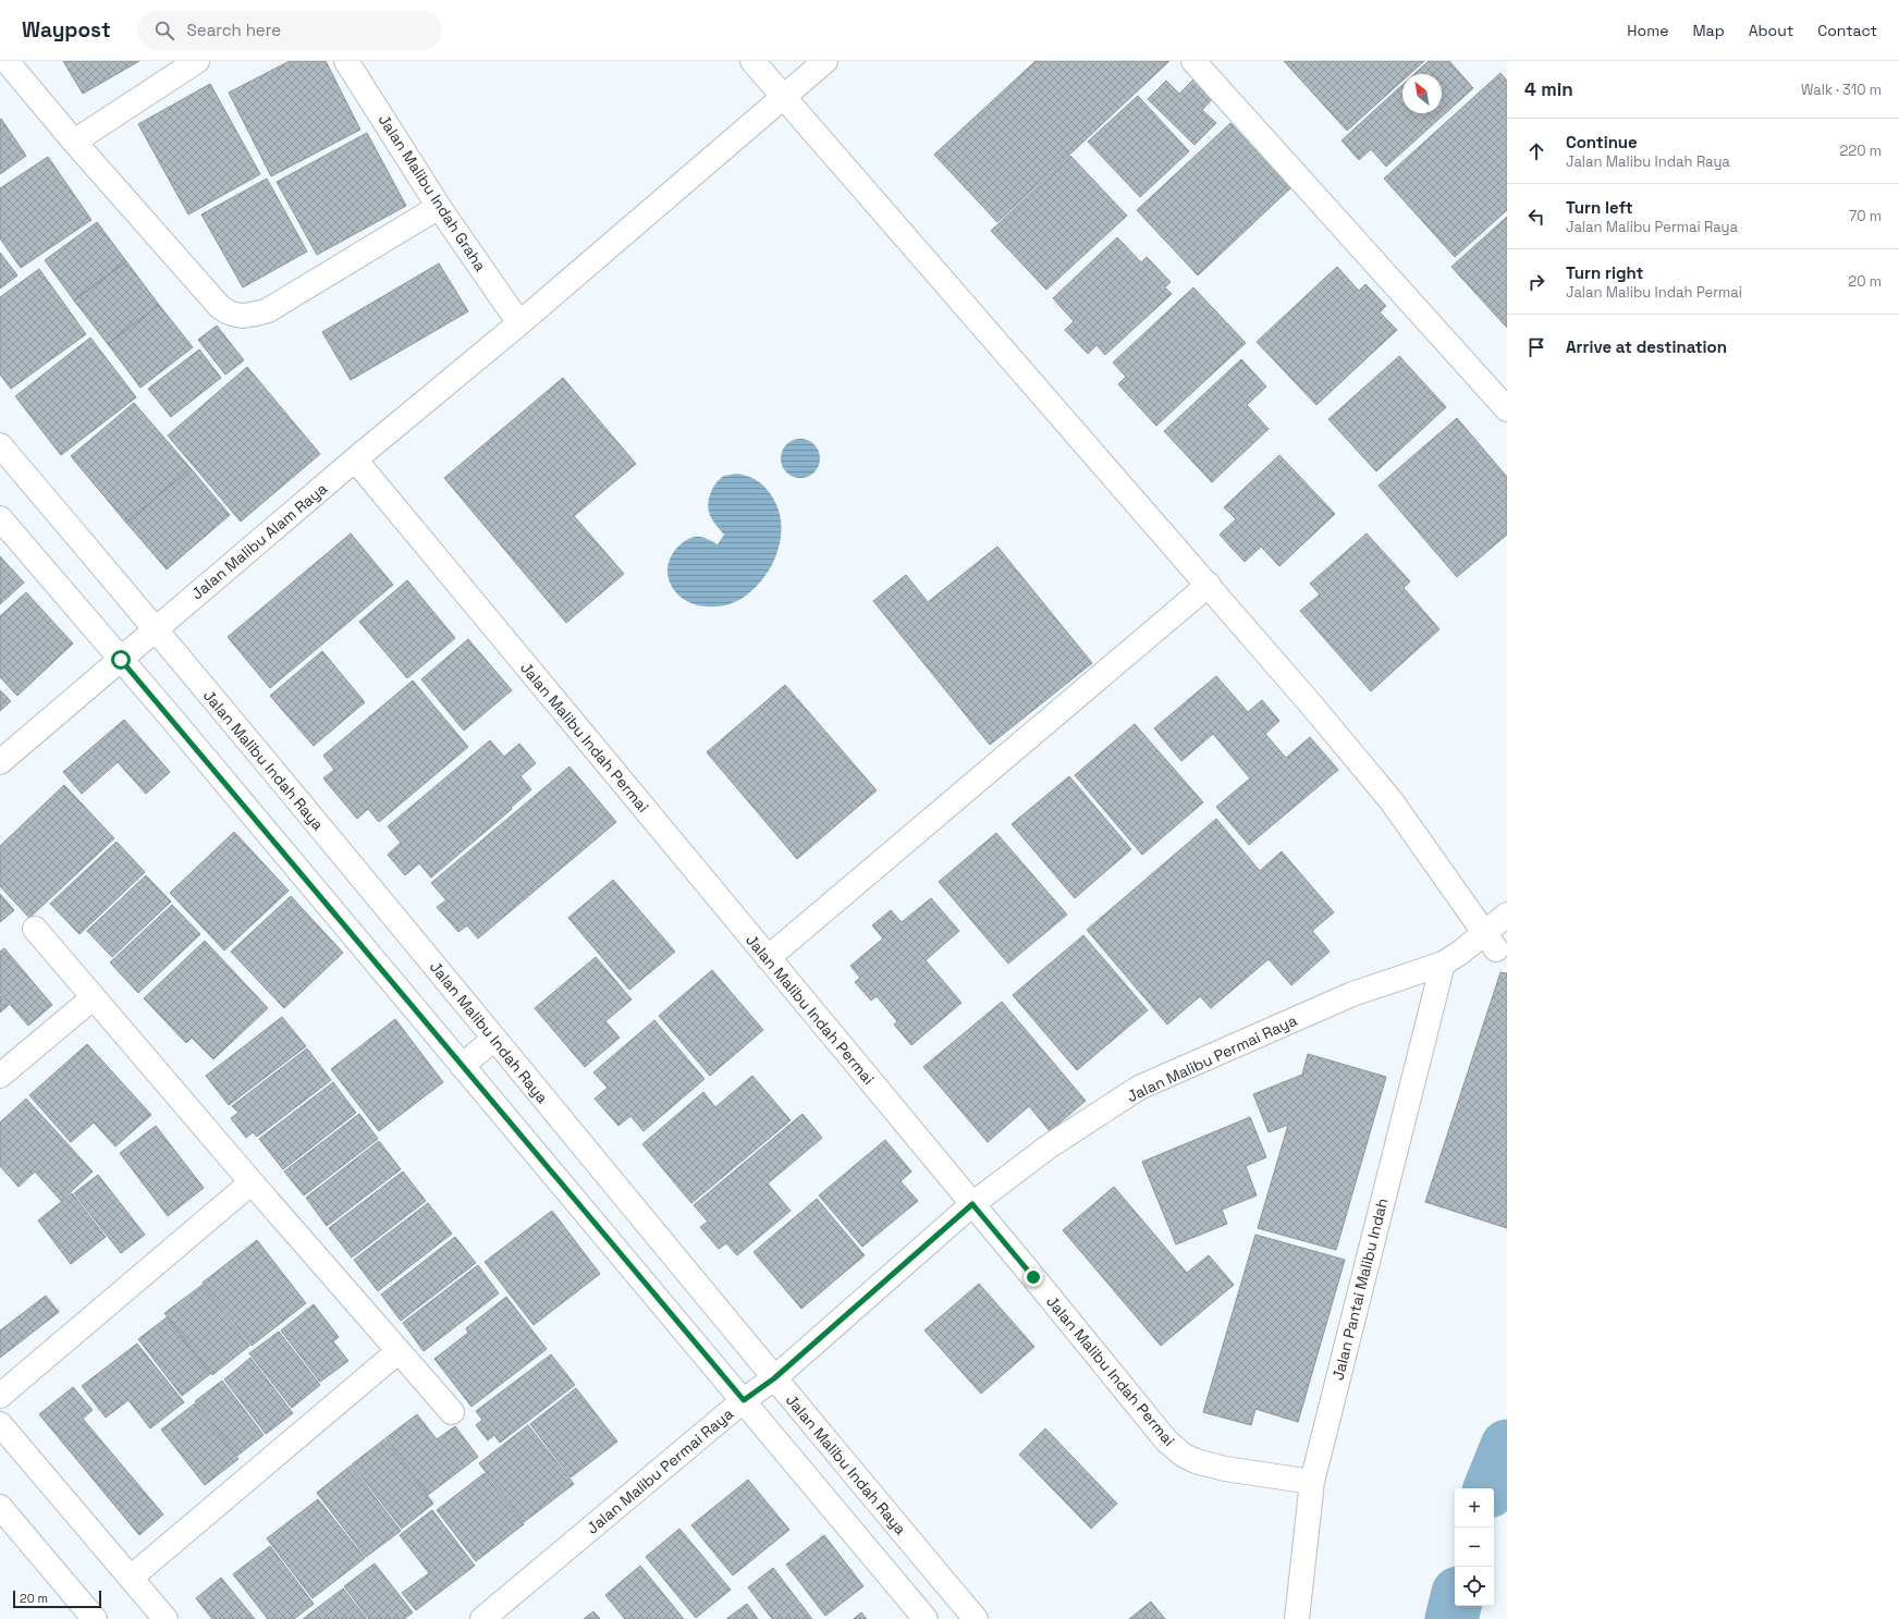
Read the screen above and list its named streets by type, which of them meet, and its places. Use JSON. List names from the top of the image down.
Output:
{
  "streets": {
    "street": [
      "Jalan Malibu Indah Graha",
      "Jalan Malibu Alam Raya",
      "Jalan Malibu Indah Permai",
      "Jalan Malibu Indah Raya",
      "Jalan Malibu Permai Raya",
      "Jalan Pantai Malibu Indah"
    ]
  },
  "crossings": [
    ["Jalan Malibu Indah Graha", "Jalan Malibu Alam Raya"],
    ["Jalan Malibu Alam Raya", "Jalan Malibu Indah Permai"],
    ["Jalan Malibu Alam Raya", "Jalan Malibu Indah Raya"],
    ["Jalan Malibu Indah Permai", "Jalan Malibu Permai Raya"],
    ["Jalan Malibu Indah Permai", "Jalan Pantai Malibu Indah"],
    ["Jalan Malibu Indah Raya", "Jalan Malibu Permai Raya"],
    ["Jalan Malibu Permai Raya", "Jalan Pantai Malibu Indah"]
  ],
  "scale_bar": "20 m",
  "north": "top left",
  "page": {
    "header": "Waypost",
    "search": "Search here",
    "nav": [
      "Home",
      "Map",
      "About",
      "Contact"
    ],
    "heading": ["4 min", "Walk · 310 m"],
    "list": [
      ["Continue", "Jalan Malibu Indah Raya", "220 m"],
      ["Turn left", "Jalan Malibu Permai Raya", "70 m"],
      ["Turn right", "Jalan Malibu Indah Permai", "20 m"],
      "Arrive at destination"
    ],
    "map_buttons": ["+", "−"],
    "scale": "20 m"
  }
}
